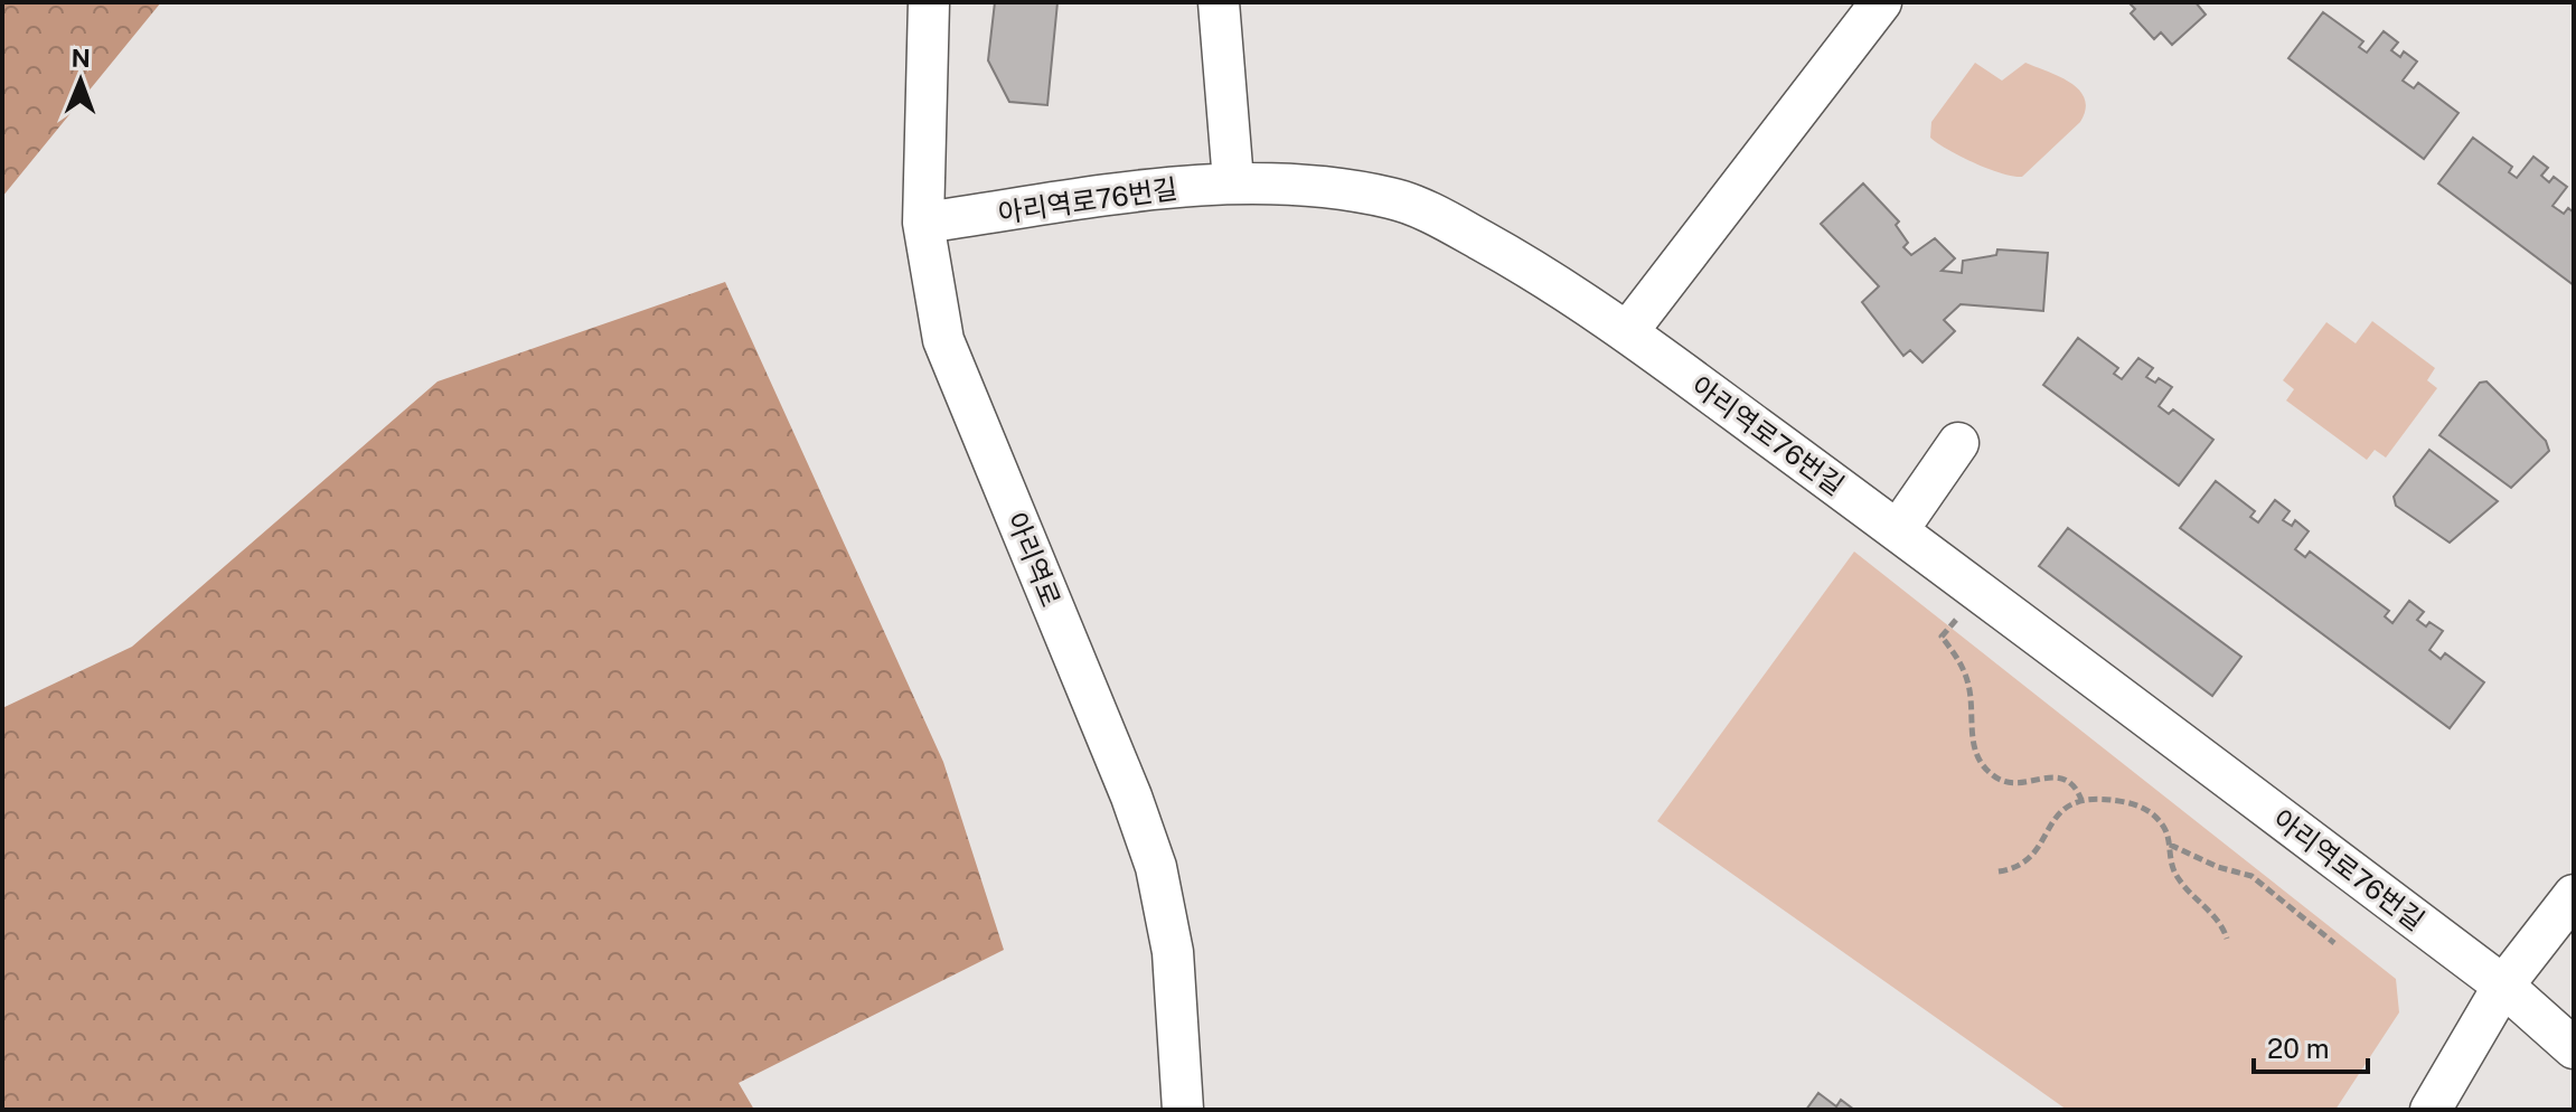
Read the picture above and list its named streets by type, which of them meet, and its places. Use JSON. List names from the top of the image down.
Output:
{
  "streets": {
    "street": ["아리역로76번길", "아리역로"]
  },
  "crossings": [
    ["아리역로76번길", "아리역로"]
  ],
  "scale_bar": "20 m",
  "north": "top"
}
